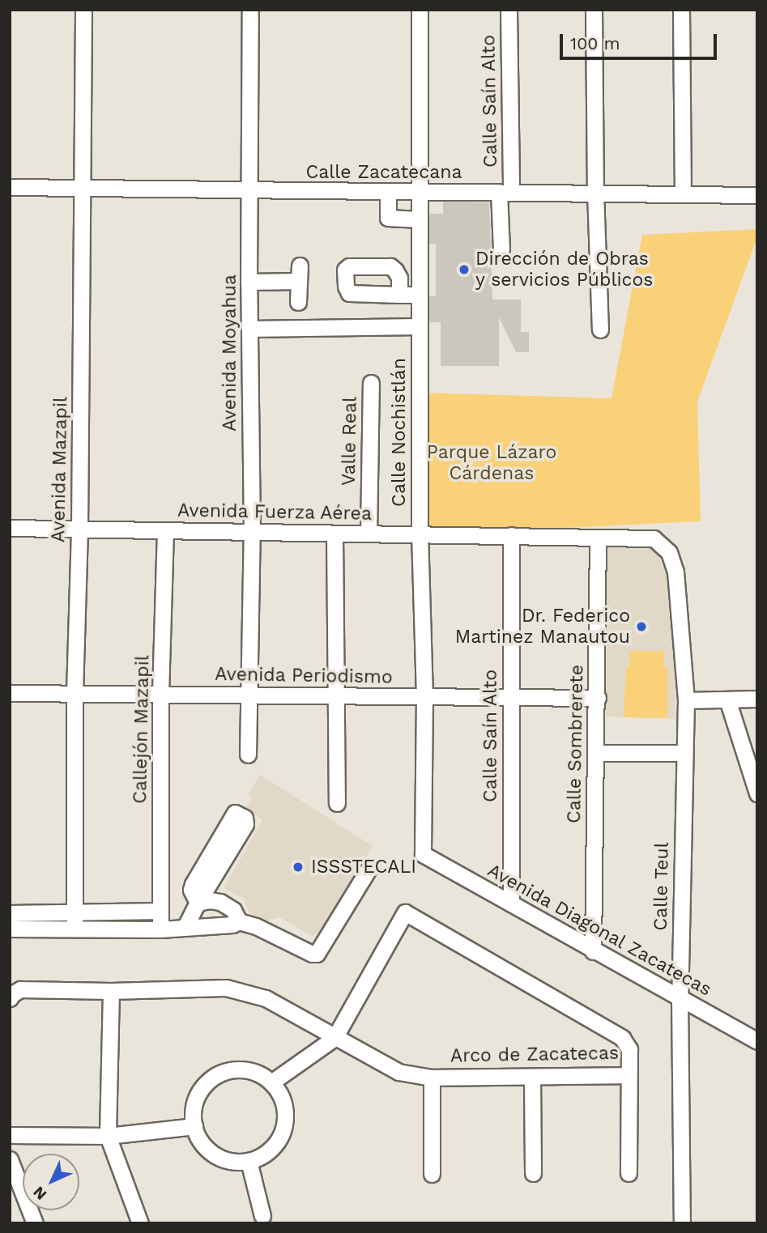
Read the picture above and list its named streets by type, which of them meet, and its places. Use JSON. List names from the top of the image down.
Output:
{
  "streets": {
    "street": [
      "Calle Saín Alto",
      "Calle Zacatecana",
      "Avenida Moyahua",
      "Calle Nochistlán",
      "Valle Real",
      "Avenida Mazapil",
      "Avenida Fuerza Aérea",
      "Avenida Periodismo",
      "Callejón Mazapil",
      "Calle Sombrerete",
      "Calle Teul",
      "Avenida Diagonal Zacatecas",
      "Arco de Zacatecas"
    ]
  },
  "crossings": [
    ["Calle Saín Alto", "Calle Zacatecana"],
    ["Calle Saín Alto", "Avenida Fuerza Aérea"],
    ["Calle Saín Alto", "Avenida Periodismo"],
    ["Calle Saín Alto", "Avenida Diagonal Zacatecas"],
    ["Calle Zacatecana", "Avenida Moyahua"],
    ["Calle Zacatecana", "Calle Nochistlán"],
    ["Calle Zacatecana", "Avenida Mazapil"],
    ["Avenida Moyahua", "Avenida Fuerza Aérea"],
    ["Avenida Moyahua", "Avenida Periodismo"],
    ["Calle Nochistlán", "Avenida Fuerza Aérea"],
    ["Calle Nochistlán", "Avenida Periodismo"],
    ["Calle Nochistlán", "Avenida Diagonal Zacatecas"],
    ["Valle Real", "Avenida Fuerza Aérea"],
    ["Avenida Mazapil", "Avenida Fuerza Aérea"],
    ["Avenida Mazapil", "Avenida Periodismo"],
    ["Avenida Fuerza Aérea", "Callejón Mazapil"],
    ["Avenida Fuerza Aérea", "Calle Sombrerete"],
    ["Avenida Fuerza Aérea", "Calle Teul"],
    ["Avenida Periodismo", "Callejón Mazapil"],
    ["Avenida Periodismo", "Calle Sombrerete"],
    ["Calle Sombrerete", "Avenida Diagonal Zacatecas"],
    ["Calle Teul", "Avenida Diagonal Zacatecas"]
  ],
  "parks": ["Parque Lázaro Cárdenas"],
  "places": ["Dirección de Obras y servicios Públicos", "Dr. Federico Martinez Manautou", "ISSSTECALI"],
  "scale_bar": "100 m",
  "north": "bottom left"
}
